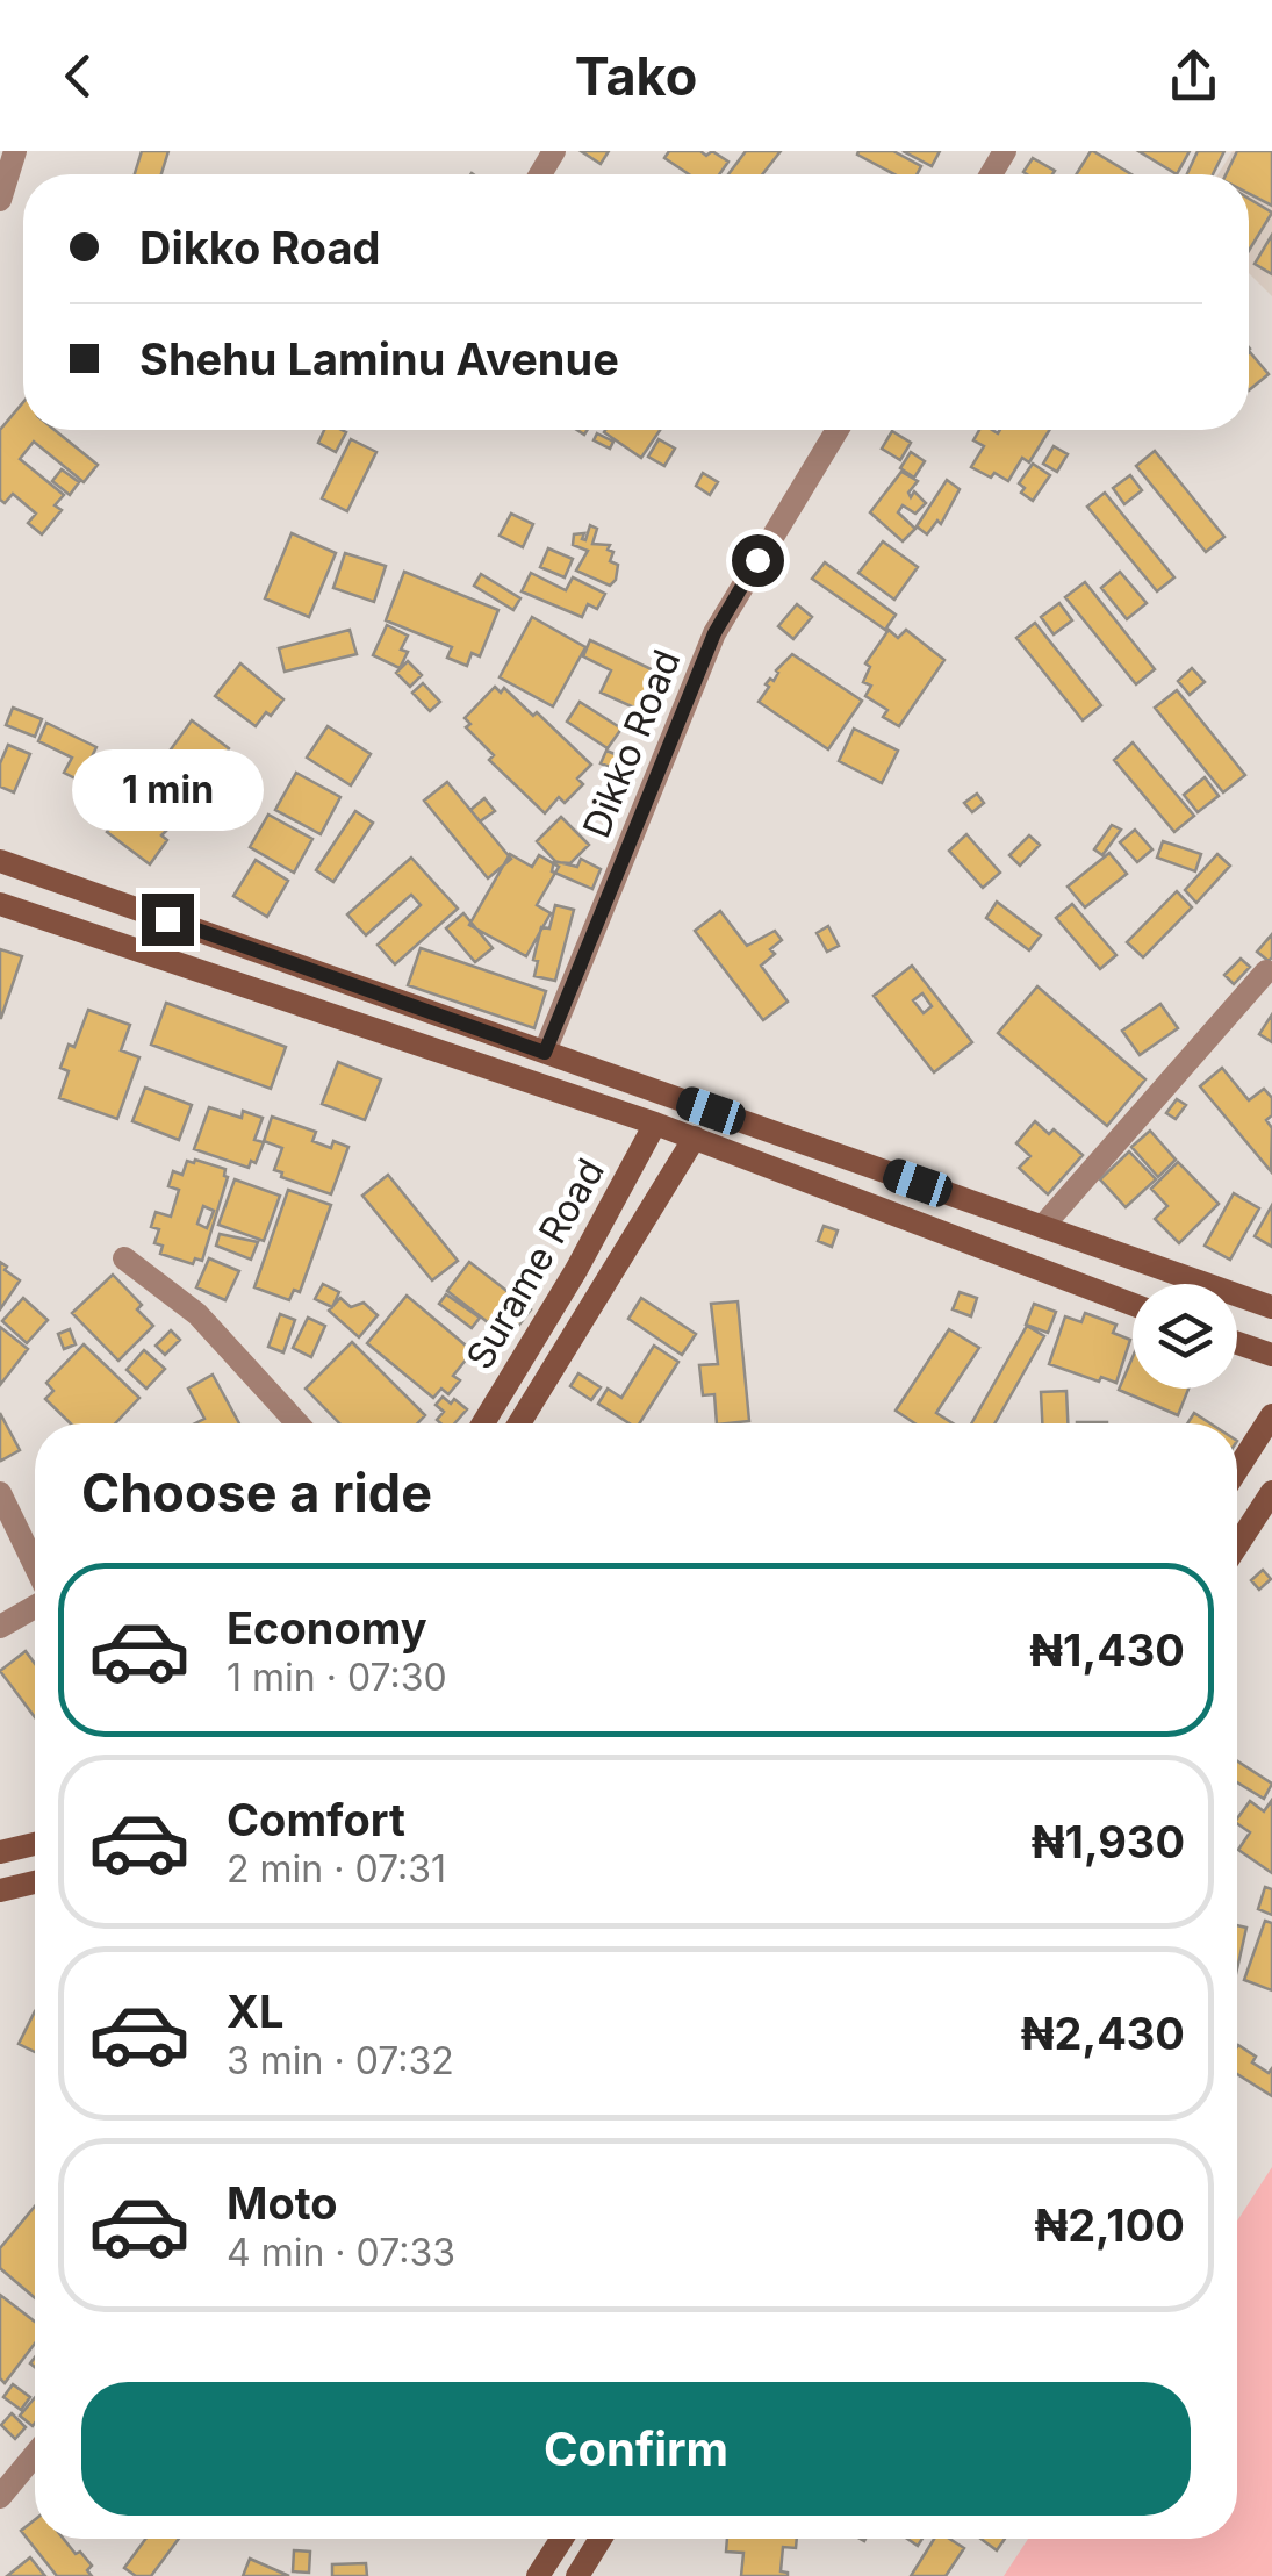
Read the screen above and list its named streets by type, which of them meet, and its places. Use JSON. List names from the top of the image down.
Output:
{
  "streets": {
    "street": ["Dikko Road", "Surame Road"]
  },
  "page": {
    "header": "Tako",
    "banner": ["Dikko Road", "Shehu Laminu Avenue"],
    "bubble": "1 min",
    "heading": "Choose a ride",
    "list": [
      {
        "name": "Economy",
        "note": "1 min · 07:30",
        "value": "₦1,430"
      },
      {
        "name": "Comfort",
        "note": "2 min · 07:31",
        "value": "₦1,930"
      },
      {
        "name": "XL",
        "note": "3 min · 07:32",
        "value": "₦2,430"
      },
      {
        "name": "Moto",
        "note": "4 min · 07:33",
        "value": "₦2,100"
      }
    ],
    "buttons": "Confirm"
  }
}
